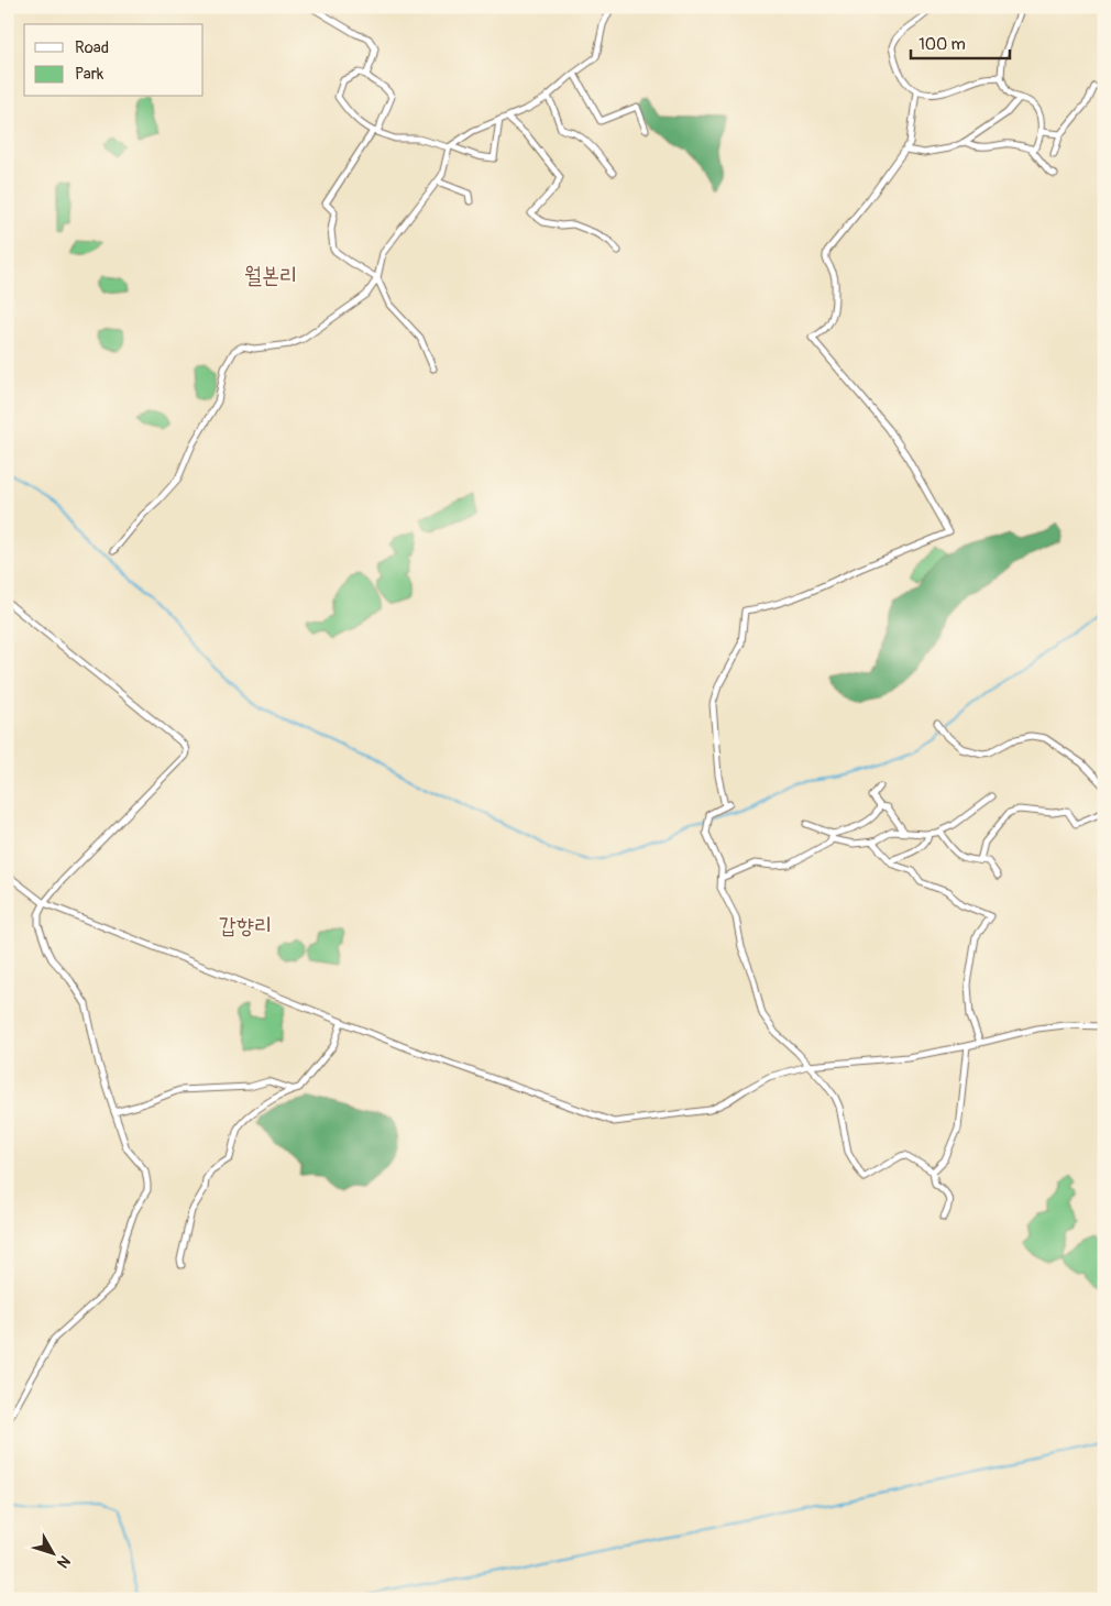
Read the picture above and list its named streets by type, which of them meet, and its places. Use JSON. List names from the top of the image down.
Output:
{
  "districts": ["월본리", "갑향리"],
  "legend": ["Road", "Park"],
  "scale_bar": "100 m",
  "north": "bottom right"
}
